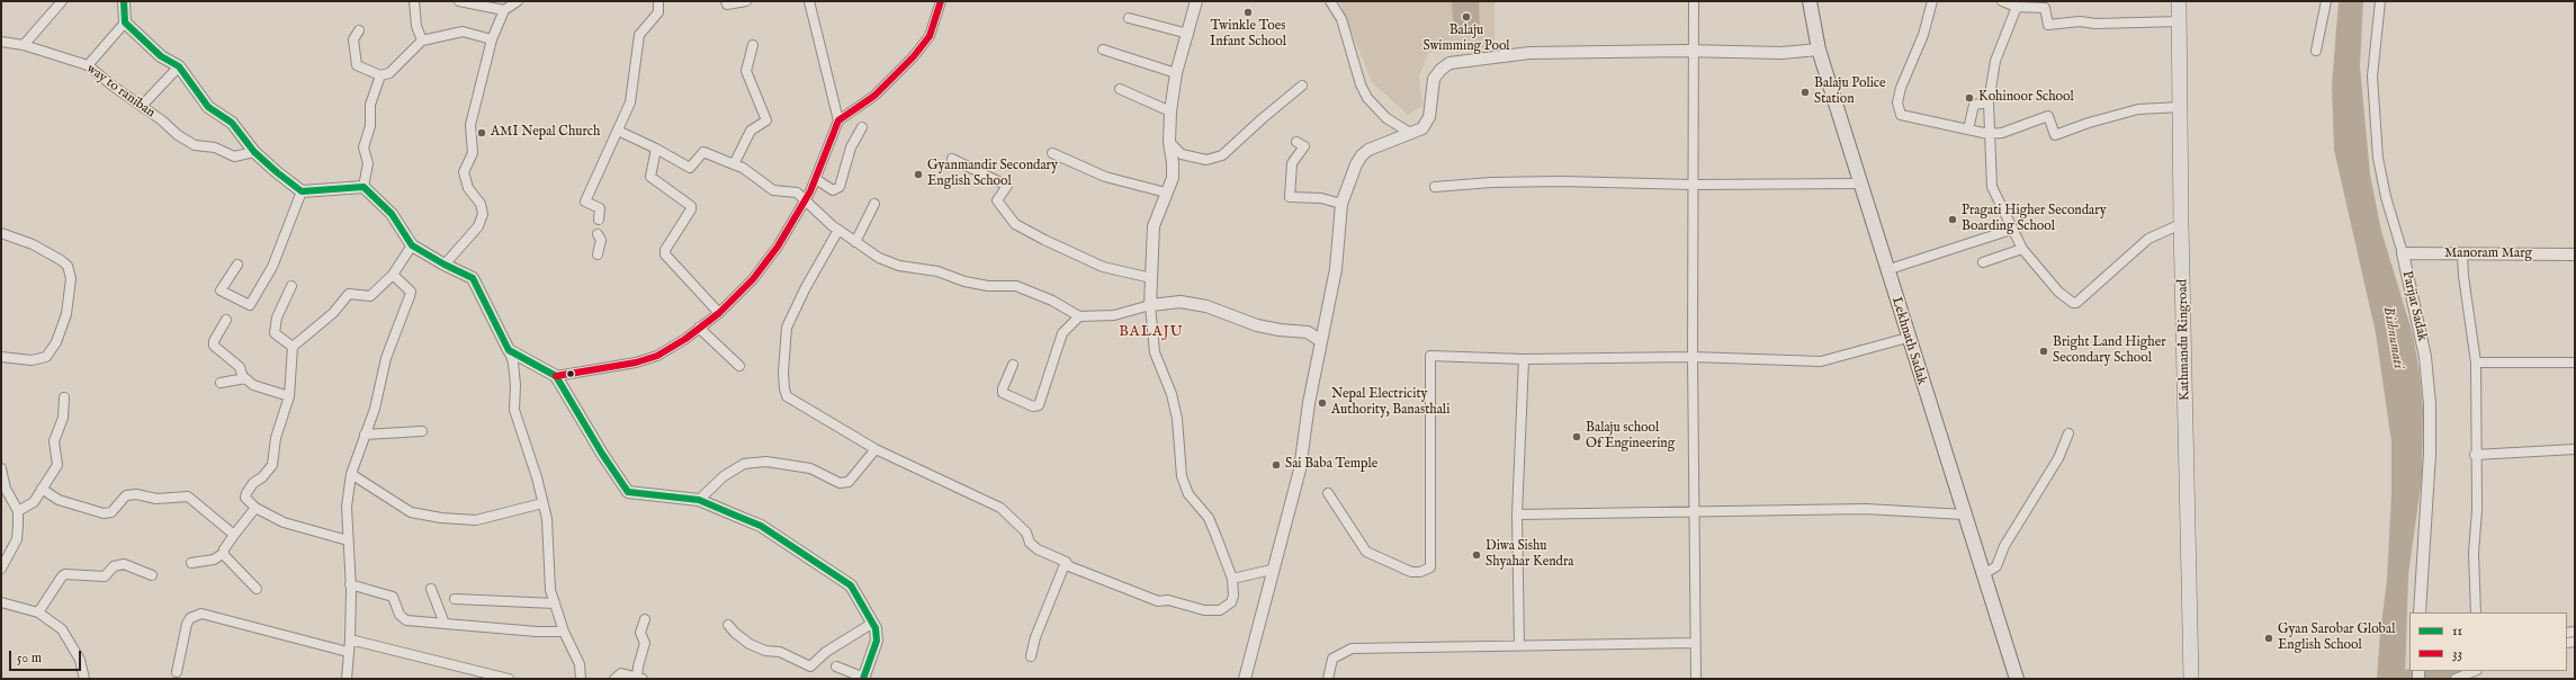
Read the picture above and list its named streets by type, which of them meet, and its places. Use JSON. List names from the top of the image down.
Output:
{
  "streets": {
    "highway": ["Kathmandu Ringroad"],
    "main road": ["Lekhnath Sadak"],
    "street": ["way to raniban", "Manoram Marg", "Parijat Sadak"]
  },
  "crossings": [
    ["Manoram Marg", "Parijat Sadak"]
  ],
  "districts": ["BALAJU"],
  "water": ["Bishnumati"],
  "places": [
    "Twinkle Toes Infant School",
    "Balaju Swimming Pool",
    "Balaju Police Station",
    "Kohinoor School",
    "AMI Nepal Church",
    "Gyanmandir Secondary English School",
    "Pragati Higher Secondary Boarding School",
    "Bright Land Higher Secondary School",
    "Nepal Electricity Authority, Banasthali",
    "Balaju school Of Engineering",
    "Sai Baba Temple",
    "Diwa Sishu Shyahar Kendra",
    "Gyan Sarobar Global English School"
  ],
  "lines": ["transit line 11", "transit line 33"],
  "legend": ["11", "33"],
  "scale_bar": "50 m"
}
